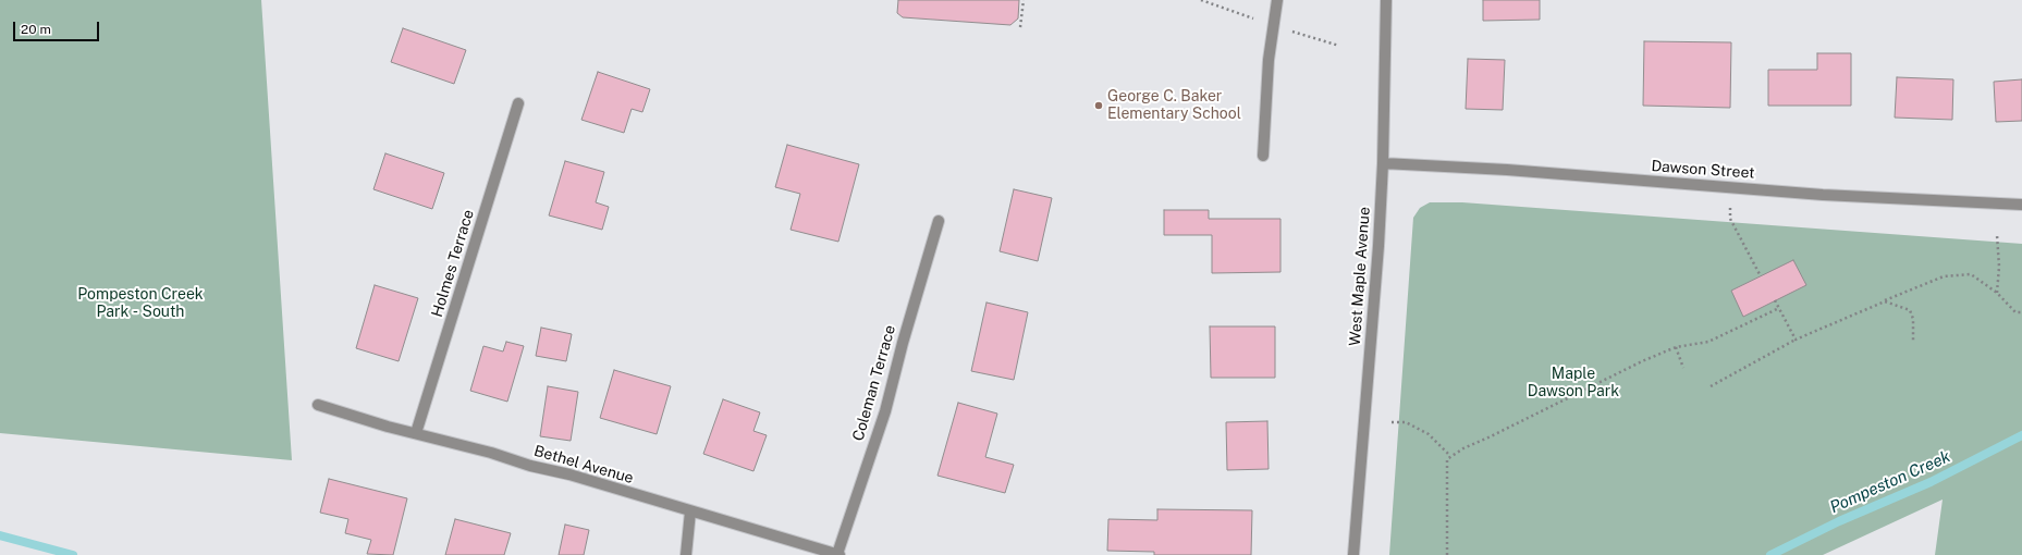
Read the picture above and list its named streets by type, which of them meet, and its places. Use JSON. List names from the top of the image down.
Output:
{
  "streets": {
    "street": [
      "Dawson Street",
      "Holmes Terrace",
      "West Maple Avenue",
      "Coleman Terrace",
      "Bethel Avenue"
    ]
  },
  "crossings": [
    ["Dawson Street", "West Maple Avenue"],
    ["Holmes Terrace", "Bethel Avenue"],
    ["Coleman Terrace", "Bethel Avenue"]
  ],
  "water": ["Pompeston Creek"],
  "parks": ["Pompeston Creek Park - South", "Maple Dawson Park"],
  "places": ["George C. Baker Elementary School"],
  "scale_bar": "20 m"
}
